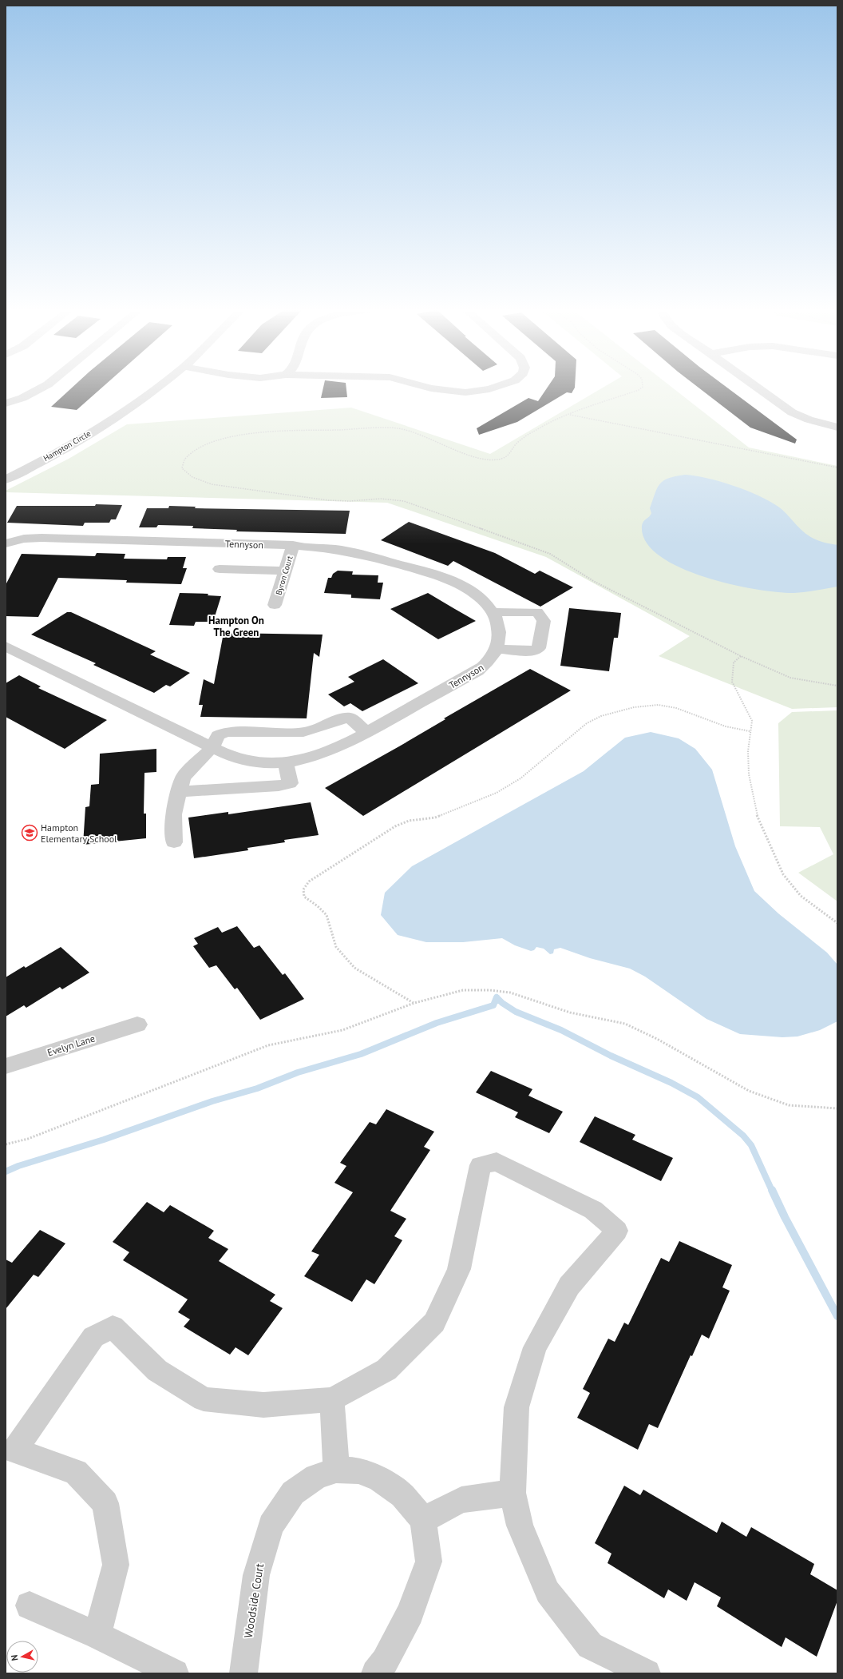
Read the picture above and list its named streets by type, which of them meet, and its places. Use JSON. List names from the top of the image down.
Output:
{
  "streets": {
    "street": [
      "Hampton Circle",
      "Tennyson",
      "Byron Court",
      "Evelyn Lane",
      "Woodside Court"
    ]
  },
  "crossings": [
    ["Tennyson", "Byron Court"]
  ],
  "districts": ["Hampton On The Green"],
  "places": {
    "school or university": ["Hampton Elementary School"]
  },
  "north": "left"
}
